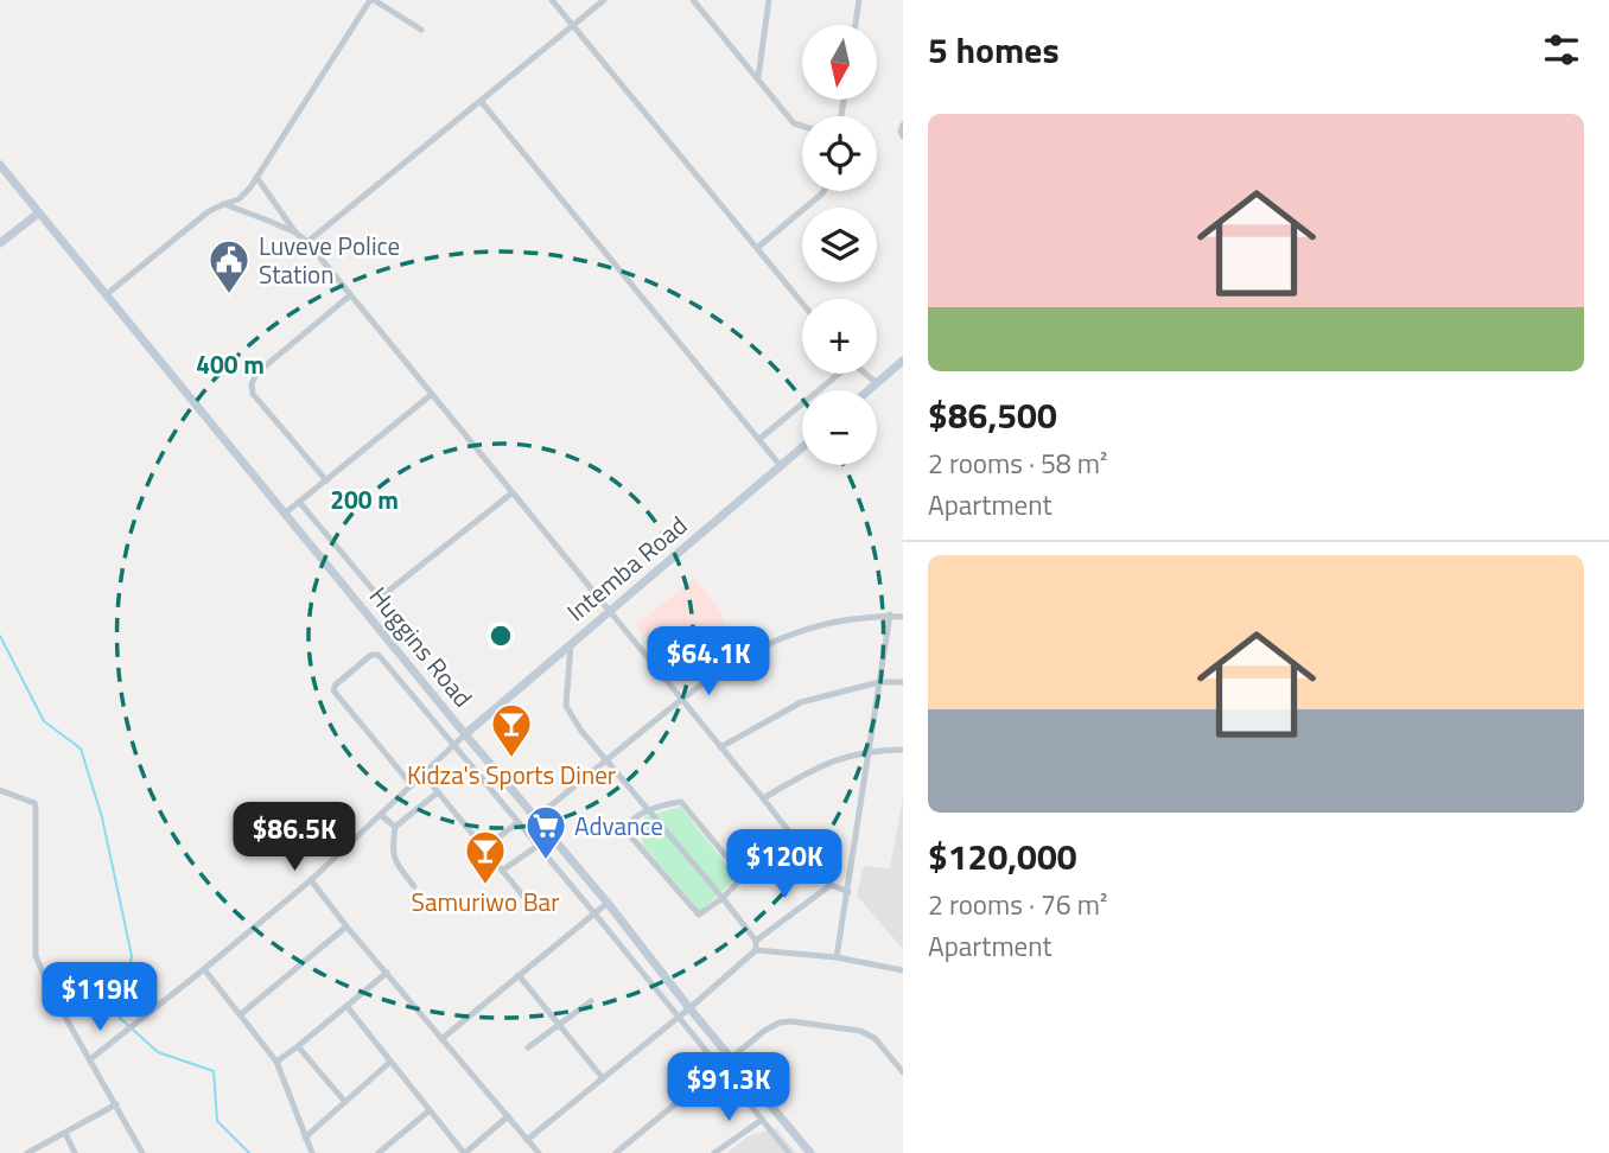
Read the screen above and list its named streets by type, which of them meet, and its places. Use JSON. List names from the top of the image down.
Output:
{
  "streets": {
    "street": ["Intemba Road", "Huggins Road"]
  },
  "crossings": [
    ["Intemba Road", "Huggins Road"]
  ],
  "places": {
    "public building": ["Luveve Police Station"],
    "bar": ["Kidza's Sports Diner", "Samuriwo Bar"],
    "supermarket": ["Advance"]
  },
  "north": "bottom",
  "page": {
    "heading": "5 homes",
    "map_buttons": ["+", "−"],
    "list": [
      {
        "name": "$86,500",
        "note": "2 rooms · 58 m² · Apartment"
      },
      {
        "name": "$120,000",
        "note": "2 rooms · 76 m² · Apartment"
      }
    ],
    "price": [
      "$64.1K",
      "$86.5K",
      "$120K",
      "$119K",
      "$91.3K"
    ]
  },
  "rings": ["400 m", "200 m"]
}
